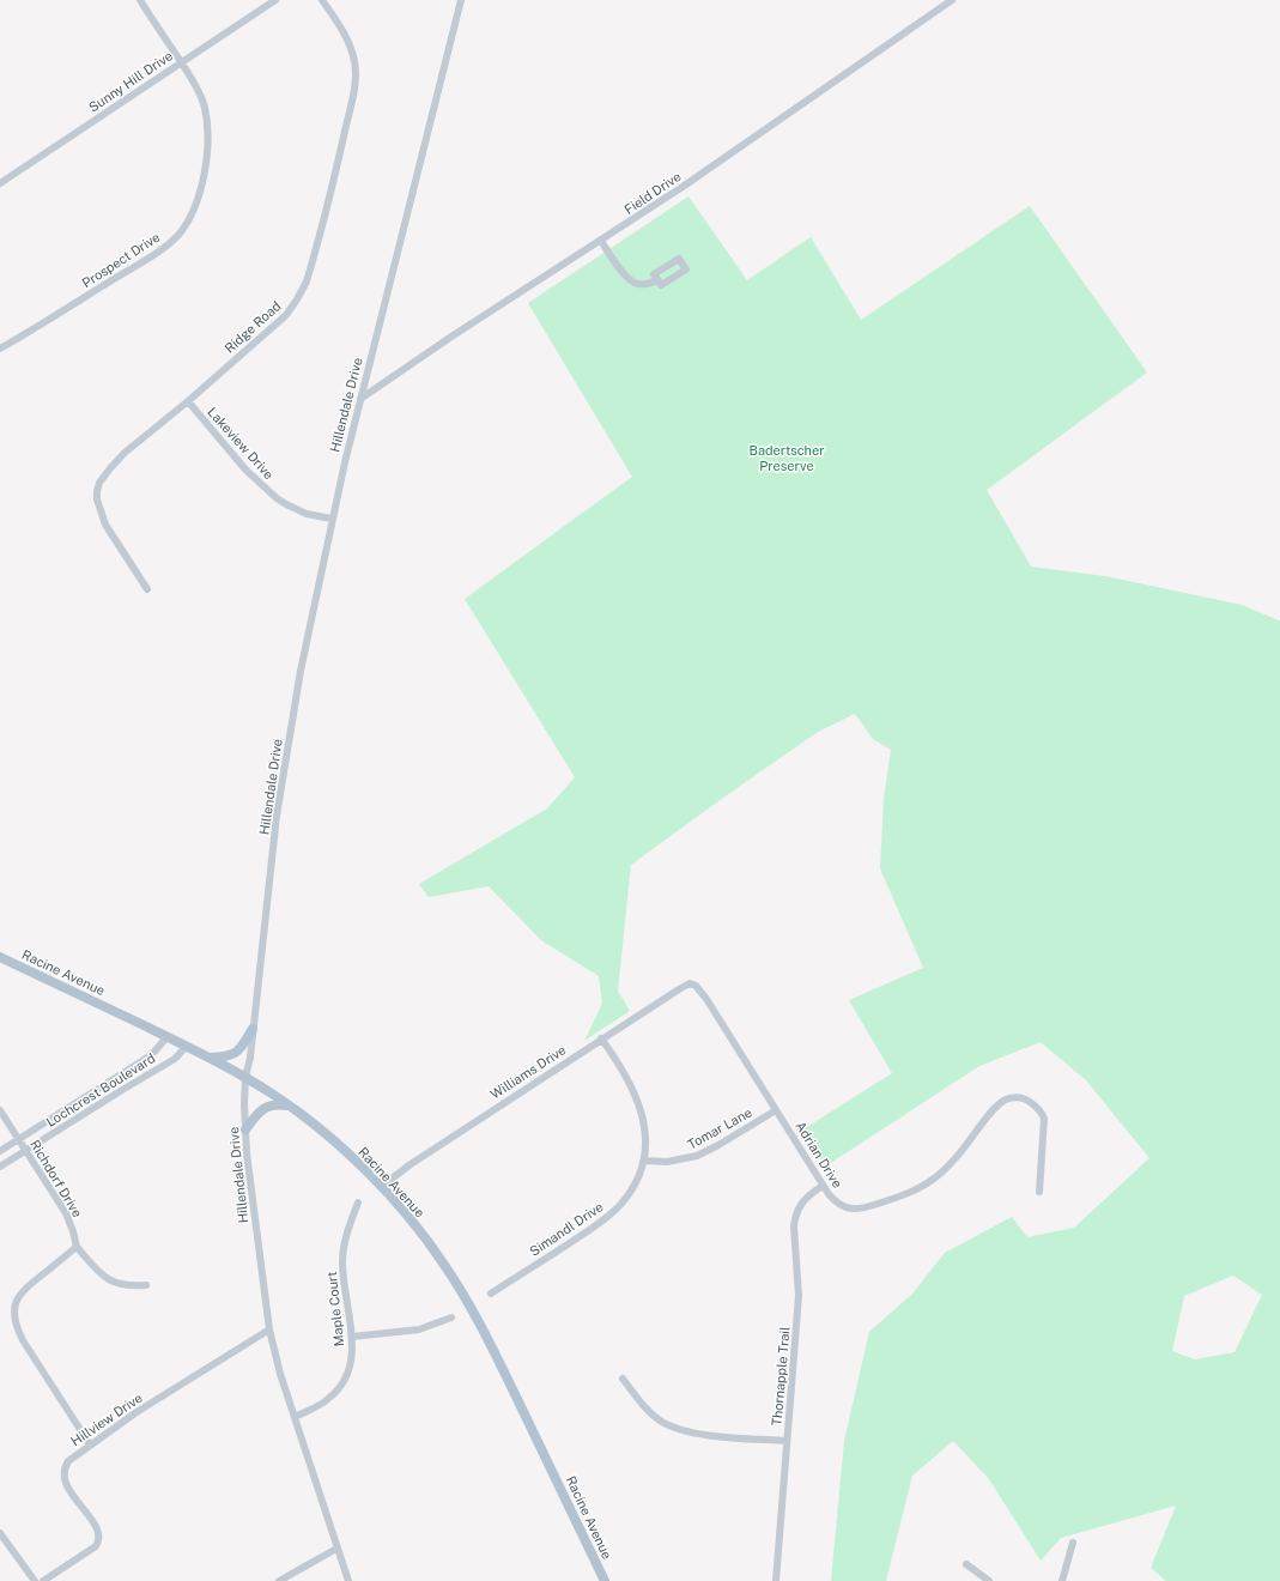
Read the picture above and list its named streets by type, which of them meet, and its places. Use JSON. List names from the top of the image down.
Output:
{
  "streets": {
    "main road": ["Racine Avenue"],
    "street": [
      "Sunny Hill Drive",
      "Field Drive",
      "Prospect Drive",
      "Ridge Road",
      "Hillendale Drive",
      "Lakeview Drive",
      "Williams Drive",
      "Lochcrest Boulevard",
      "Tomar Lane",
      "Adrian Drive",
      "Richdorf Drive",
      "Simandl Drive",
      "Maple Court",
      "Thornapple Trail",
      "Hillview Drive"
    ]
  },
  "crossings": [
    ["Sunny Hill Drive", "Prospect Drive"],
    ["Field Drive", "Hillendale Drive"],
    ["Ridge Road", "Lakeview Drive"],
    ["Hillendale Drive", "Lakeview Drive"],
    ["Hillendale Drive", "Racine Avenue"],
    ["Hillendale Drive", "Maple Court"],
    ["Hillendale Drive", "Hillview Drive"],
    ["Racine Avenue", "Williams Drive"],
    ["Racine Avenue", "Lochcrest Boulevard"],
    ["Williams Drive", "Adrian Drive"],
    ["Williams Drive", "Simandl Drive"],
    ["Lochcrest Boulevard", "Richdorf Drive"],
    ["Tomar Lane", "Adrian Drive"],
    ["Tomar Lane", "Simandl Drive"],
    ["Adrian Drive", "Thornapple Trail"]
  ],
  "parks": ["Badertscher Preserve"]
}
